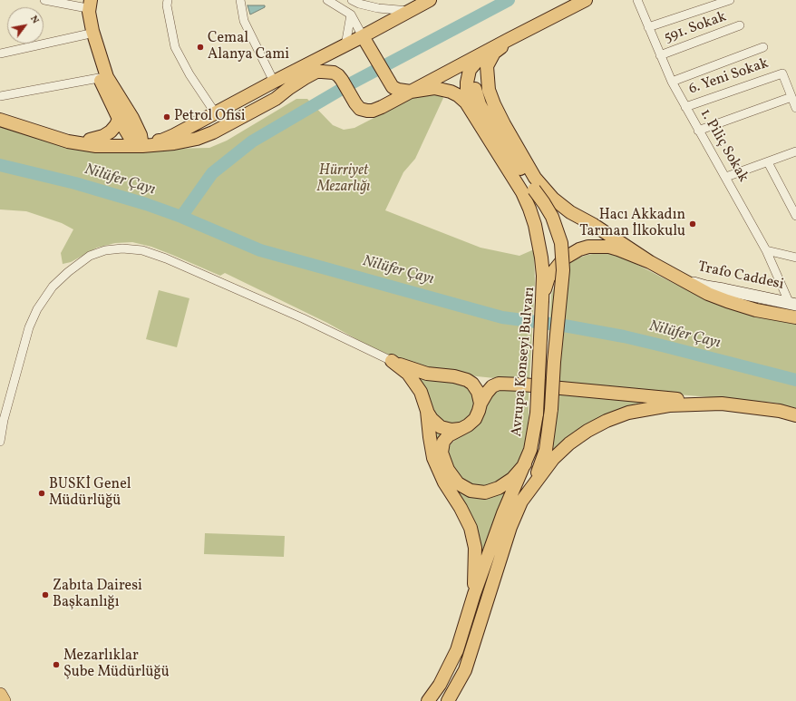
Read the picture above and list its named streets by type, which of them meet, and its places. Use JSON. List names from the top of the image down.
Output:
{
  "streets": {
    "main road": ["Trafo Caddesi", "Avrupa Konseyi Bulvarı"],
    "street": ["591. Sokak", "6. Yeni Sokak", "1. Piliç Sokak"]
  },
  "crossings": [
    ["591. Sokak", "1. Piliç Sokak"],
    ["6. Yeni Sokak", "1. Piliç Sokak"],
    ["1. Piliç Sokak", "Trafo Caddesi"],
    ["Trafo Caddesi", "Avrupa Konseyi Bulvarı"]
  ],
  "water": ["Nilüfer Çayı"],
  "parks": ["Hürriyet Mezarlığı"],
  "places": [
    "Cemal Alanya Cami",
    "Petrol Ofisi",
    "Hacı Akkadın Tarman İlkokulu",
    "BUSKİ Genel Müdürlüğü",
    "Zabıta Dairesi Başkanlığı",
    "Mezarlıklar Şube Müdürlüğü"
  ],
  "north": "top right"
}
